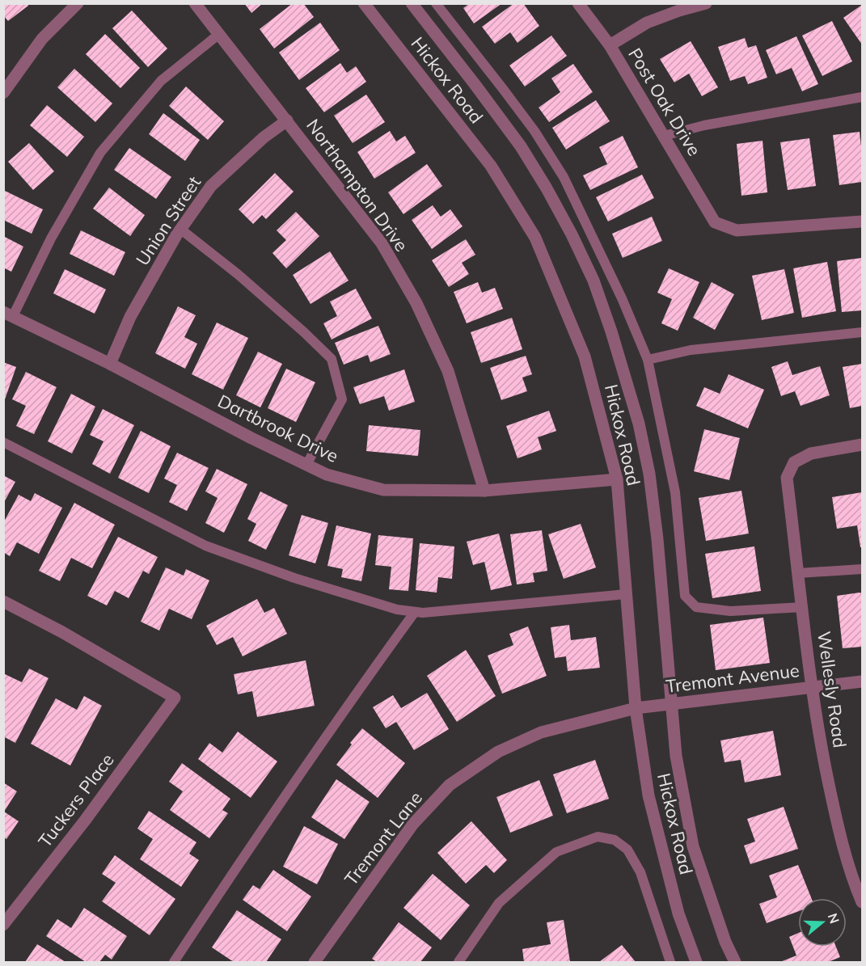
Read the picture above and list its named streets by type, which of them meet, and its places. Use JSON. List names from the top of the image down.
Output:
{
  "streets": {
    "street": [
      "Hickox Road",
      "Post Oak Drive",
      "Northampton Drive",
      "Union Street",
      "Dartbrook Drive",
      "Tremont Avenue",
      "Wellesly Road",
      "Tuckers Place",
      "Tremont Lane"
    ]
  },
  "crossings": [
    ["Hickox Road", "Dartbrook Drive"],
    ["Hickox Road", "Tremont Avenue"],
    ["Hickox Road", "Tremont Lane"],
    ["Northampton Drive", "Union Street"],
    ["Northampton Drive", "Dartbrook Drive"],
    ["Union Street", "Dartbrook Drive"],
    ["Tremont Avenue", "Wellesly Road"],
    ["Tremont Avenue", "Tremont Lane"]
  ],
  "north": "right"
}
